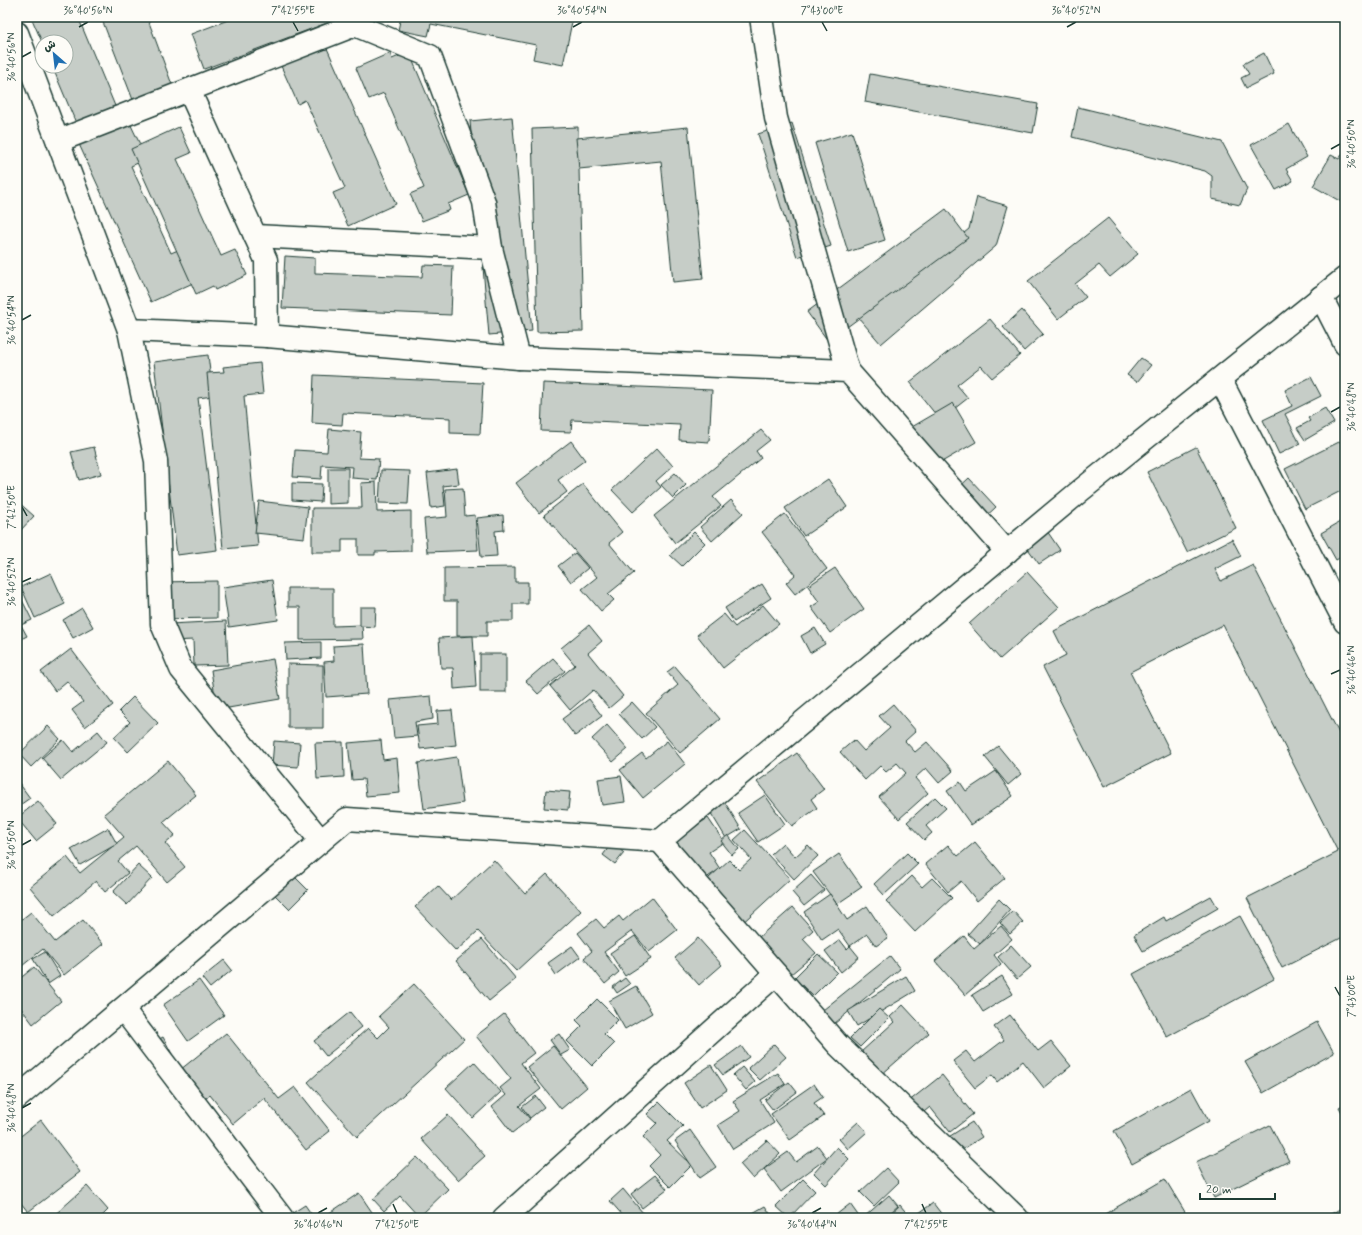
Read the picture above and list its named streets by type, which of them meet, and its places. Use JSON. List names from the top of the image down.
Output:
{
  "scale_bar": "20 m",
  "north": "top left",
  "coordinates": [
    "36°40'56\"N",
    "7°42'55\"E",
    "36°40'54\"N",
    "7°43'00\"E",
    "36°40'52\"N",
    "36°40'50\"N",
    "36°40'48\"N",
    "7°42'50\"E",
    "36°40'46\"N",
    "36°40'44\"N"
  ]
}
